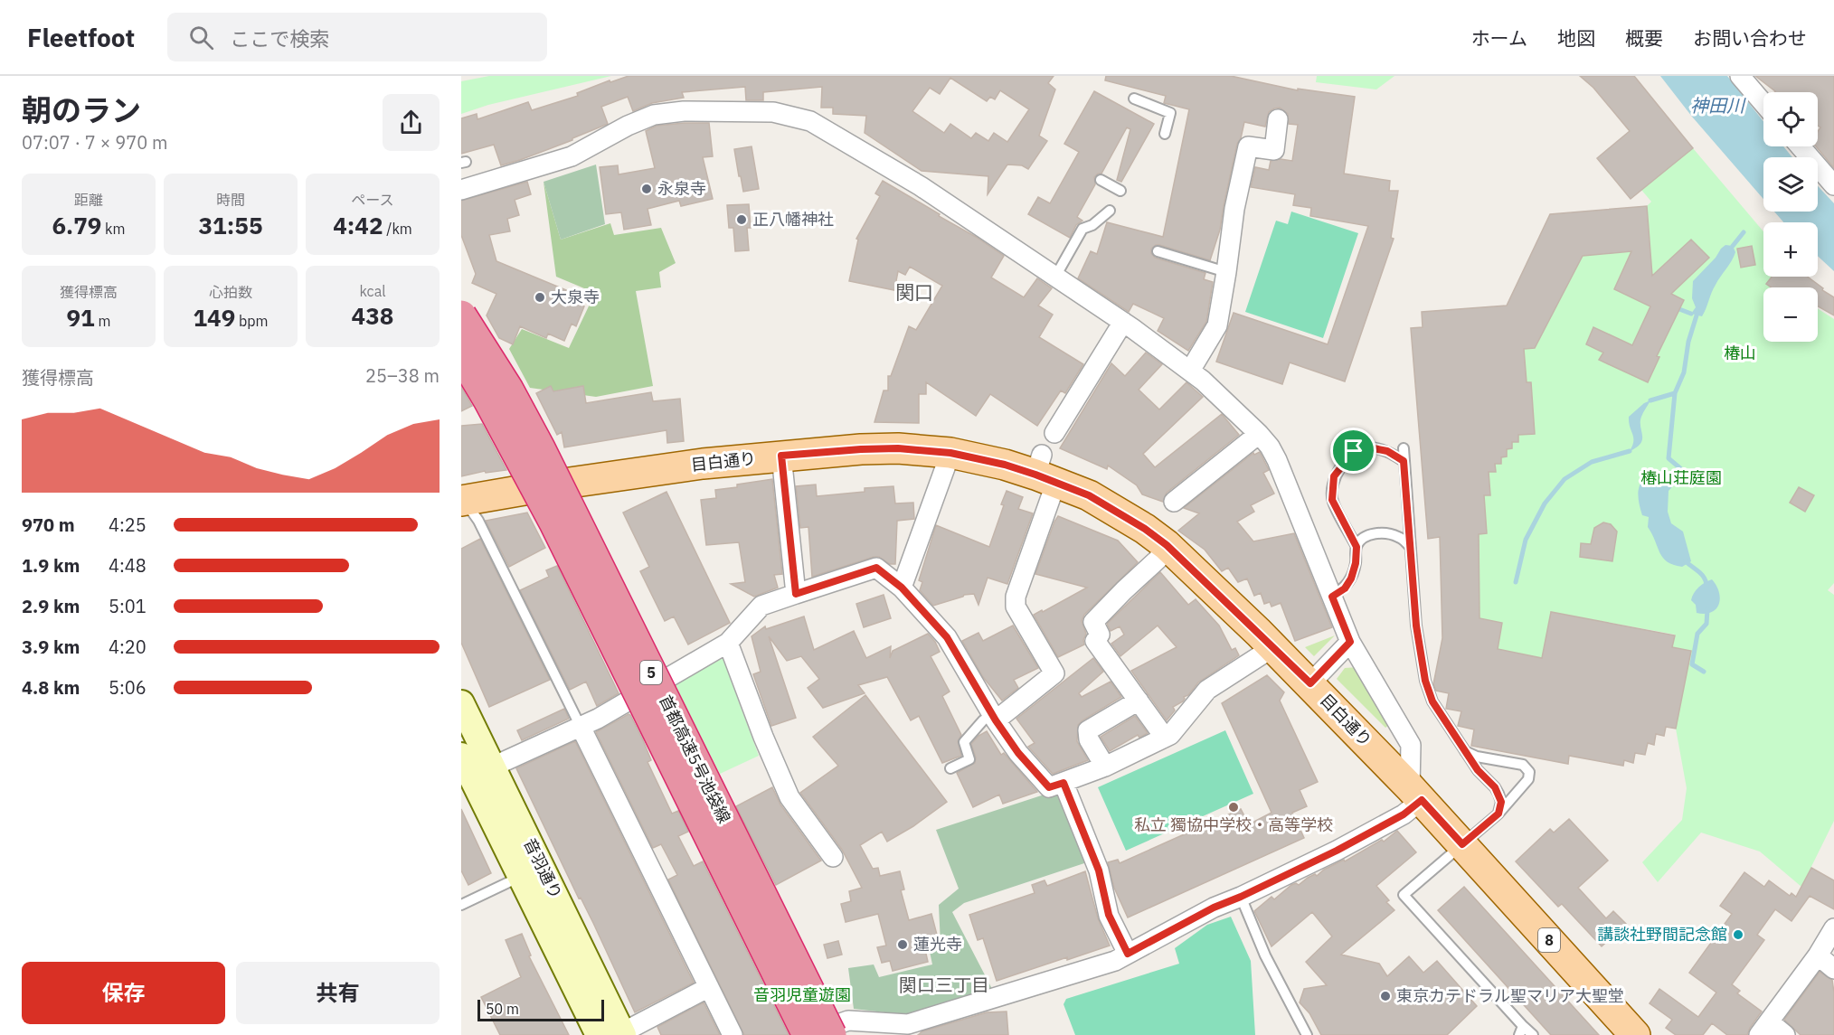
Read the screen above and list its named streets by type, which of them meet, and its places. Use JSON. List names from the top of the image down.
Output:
{
  "streets": {
    "highway": ["5", "首都高速5号池袋線"],
    "main road": ["目白通り", "音羽通り", "8"]
  },
  "districts": ["関口", "関口三丁目"],
  "water": ["神田川"],
  "parks": ["椿山", "椿山荘庭園", "音羽児童遊園"],
  "places": [
    "永泉寺",
    "正八幡神社",
    "大泉寺",
    "私立 獨協中学校・高等学校",
    "講談社野間記念館",
    "蓮光寺",
    "東京カテドラル聖マリア大聖堂"
  ],
  "scale_bar": "50 m",
  "page": {
    "header": "Fleetfoot",
    "search": "ここで検索",
    "nav": [
      "ホーム",
      "地図",
      "概要",
      "お問い合わせ"
    ],
    "heading": ["朝のラン", "07:07 · 7 × 970 m"],
    "map_buttons": ["+", "−"],
    "stats": [
      ["距離", "6.79 km"],
      ["時間", "31:55"],
      ["ペース", "4:42 /km"],
      ["獲得標高", "91 m"],
      ["心拍数", "149 bpm"],
      ["kcal", "438"]
    ],
    "chart": ["獲得標高", "25–38 m"],
    "list": [
      {
        "name": "970 m",
        "note": "4:25"
      },
      {
        "name": "1.9 km",
        "note": "4:48"
      },
      {
        "name": "2.9 km",
        "note": "5:01"
      },
      {
        "name": "3.9 km",
        "note": "4:20"
      },
      {
        "name": "4.8 km",
        "note": "5:06"
      }
    ],
    "buttons": ["保存", "共有"],
    "scale": "50 m"
  }
}
